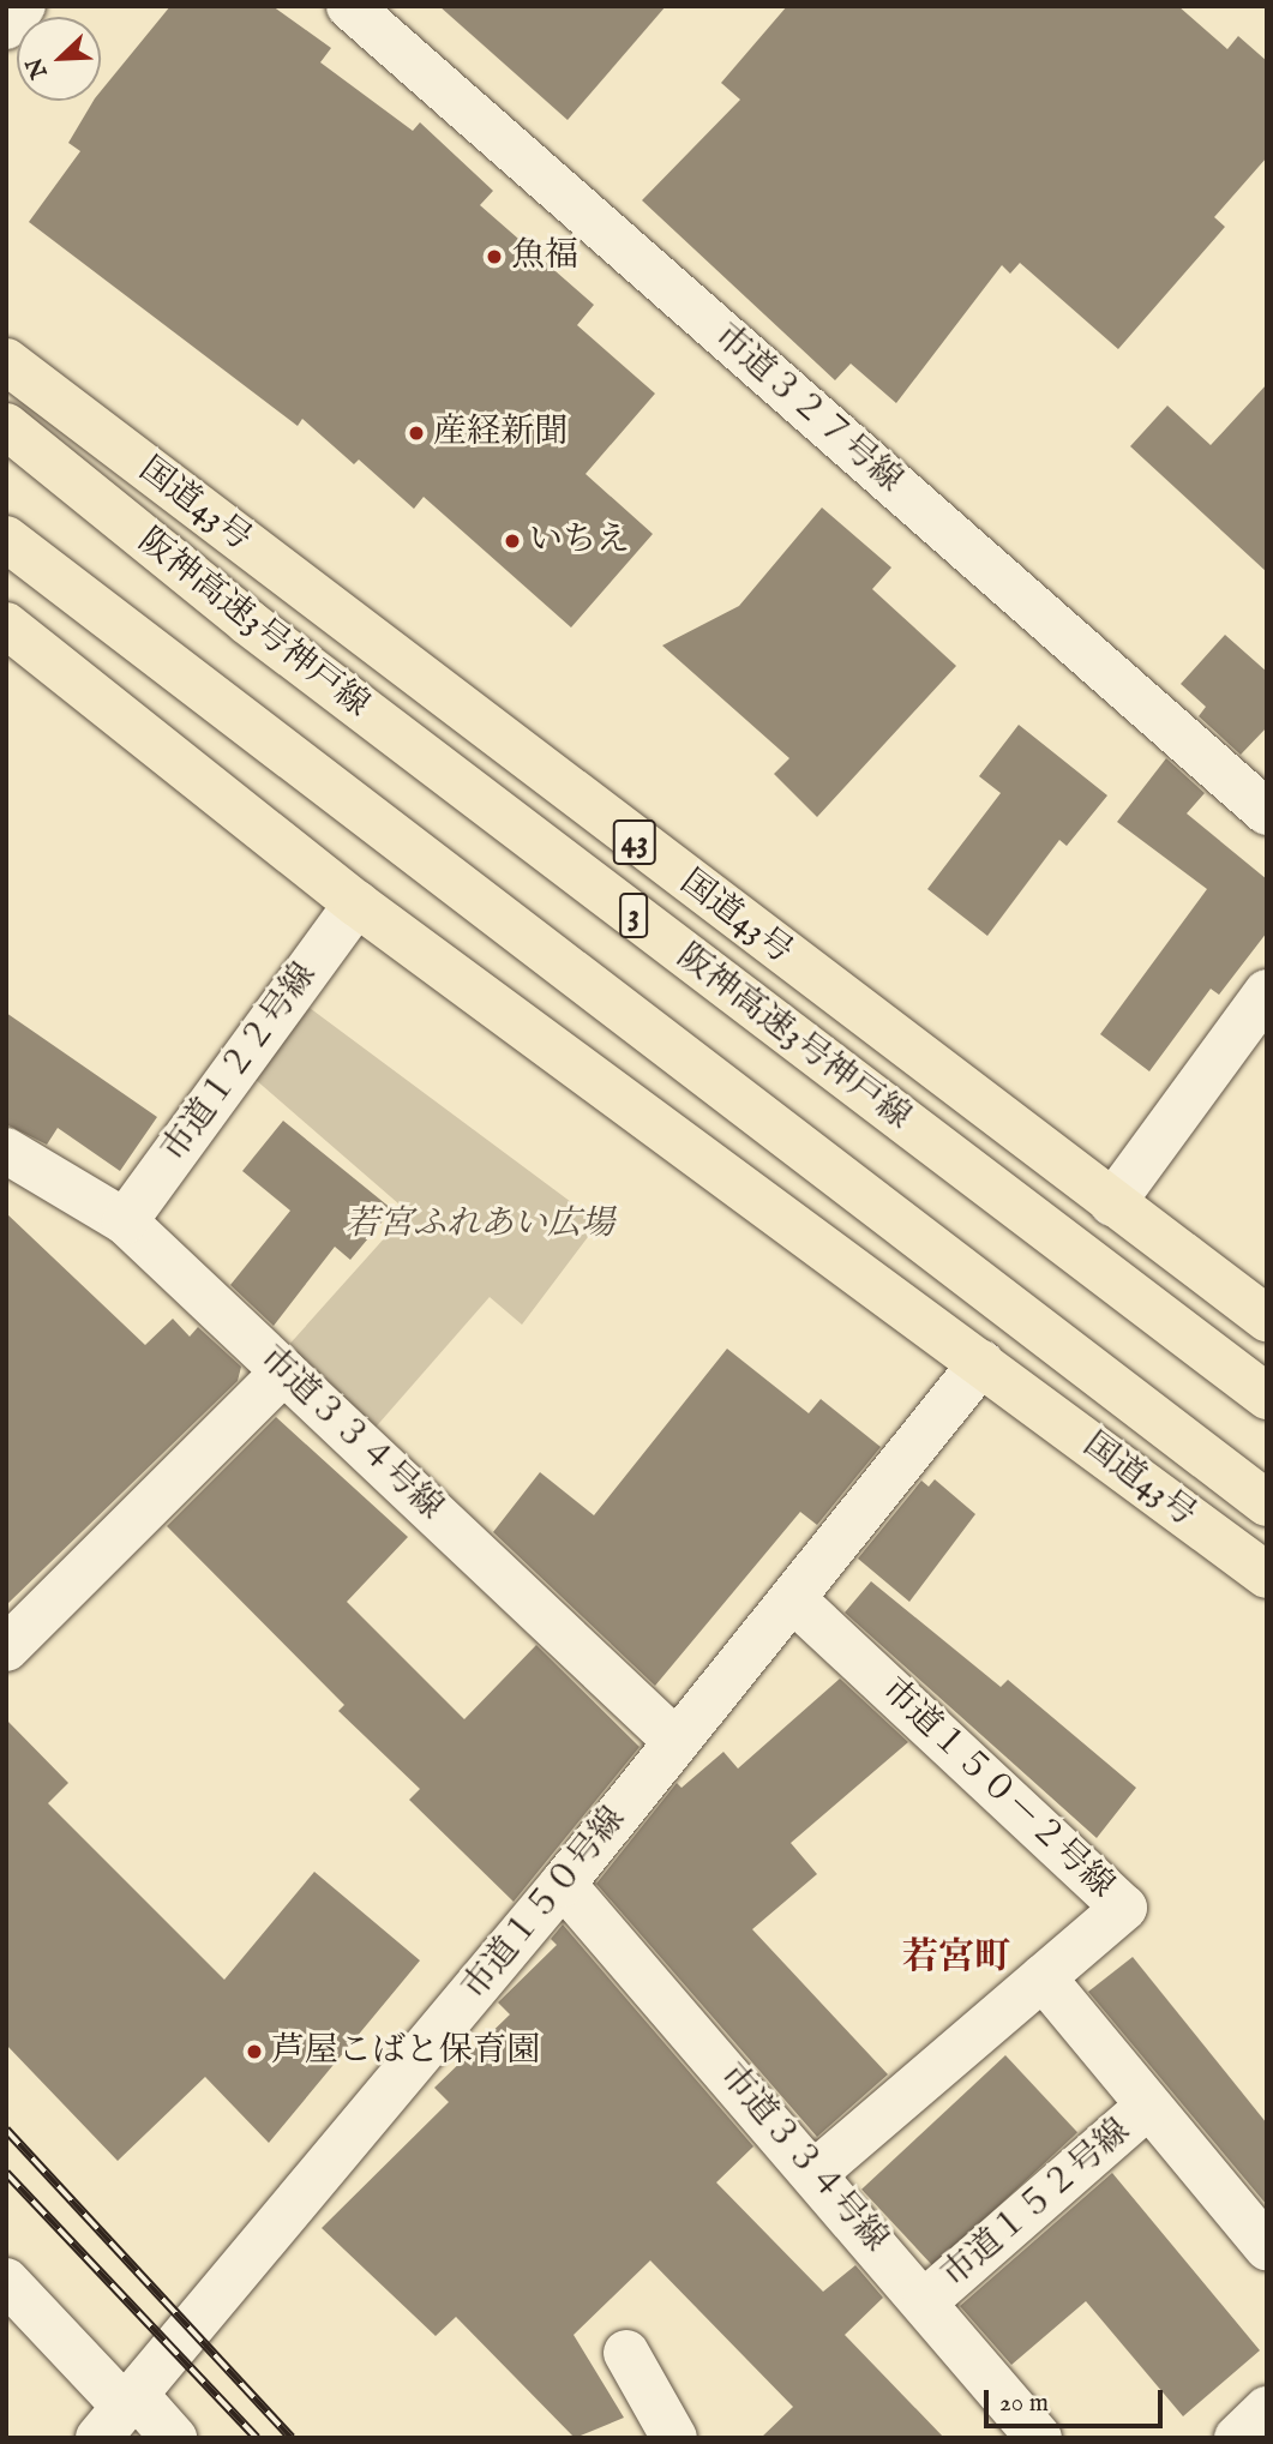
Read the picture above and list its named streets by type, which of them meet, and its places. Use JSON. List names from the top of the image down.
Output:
{
  "streets": {
    "highway": [
      "国道43号",
      "阪神高速3号神戸線",
      "43",
      "3"
    ],
    "street": [
      "市道３２７号線",
      "市道１２２号線",
      "市道３３４号線",
      "市道１５０－２号線",
      "市道１５０号線",
      "市道１５２号線"
    ]
  },
  "crossings": [
    ["国道43号", "市道１２２号線"],
    ["国道43号", "市道１５０号線"],
    ["市道１２２号線", "市道３３４号線"],
    ["市道３３４号線", "市道１５０－２号線"],
    ["市道３３４号線", "市道１５０号線"],
    ["市道３３４号線", "市道１５２号線"],
    ["市道１５０－２号線", "市道１５０号線"]
  ],
  "districts": ["若宮町"],
  "parks": ["若宮ふれあい広場"],
  "places": [
    "魚福",
    "産経新聞",
    "いちえ",
    "芦屋こばと保育園"
  ],
  "scale_bar": "20 m",
  "north": "bottom left"
}
